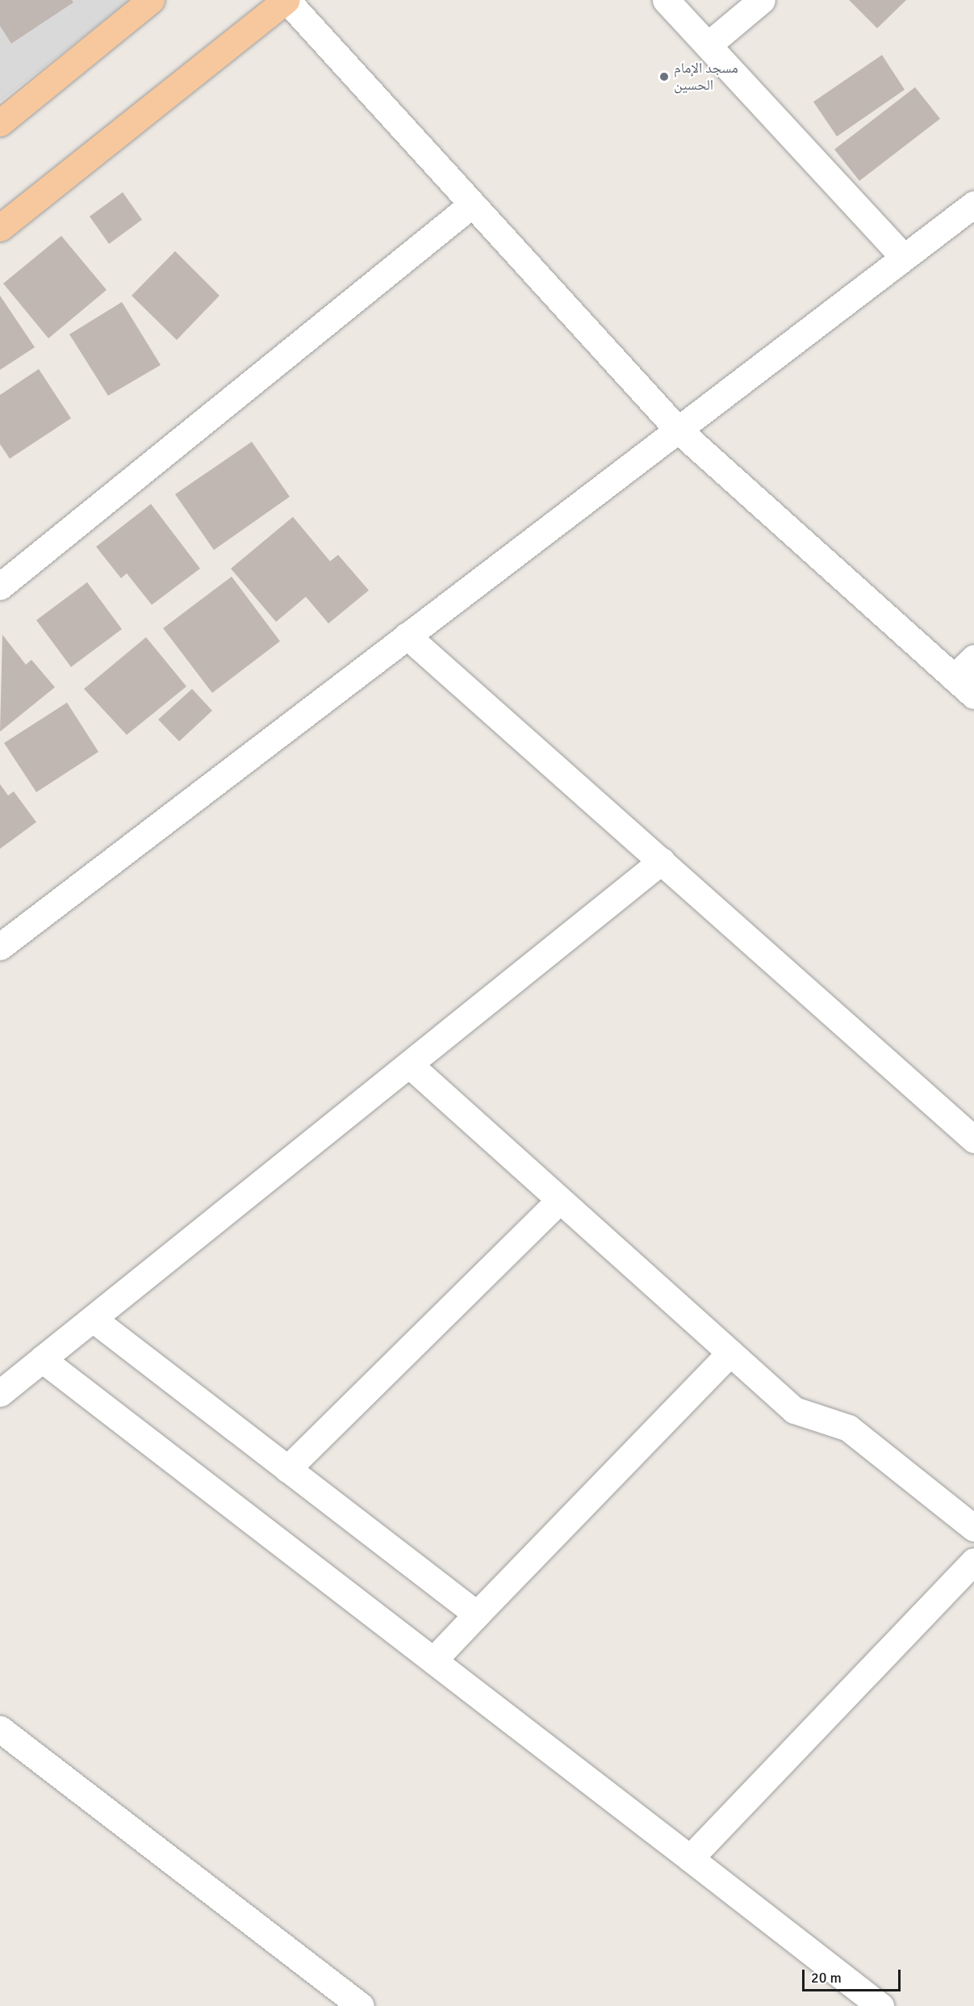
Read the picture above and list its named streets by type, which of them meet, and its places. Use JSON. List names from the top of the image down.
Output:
{
  "places": ["مسجد الإمام الحسين"],
  "scale_bar": "20 m"
}
